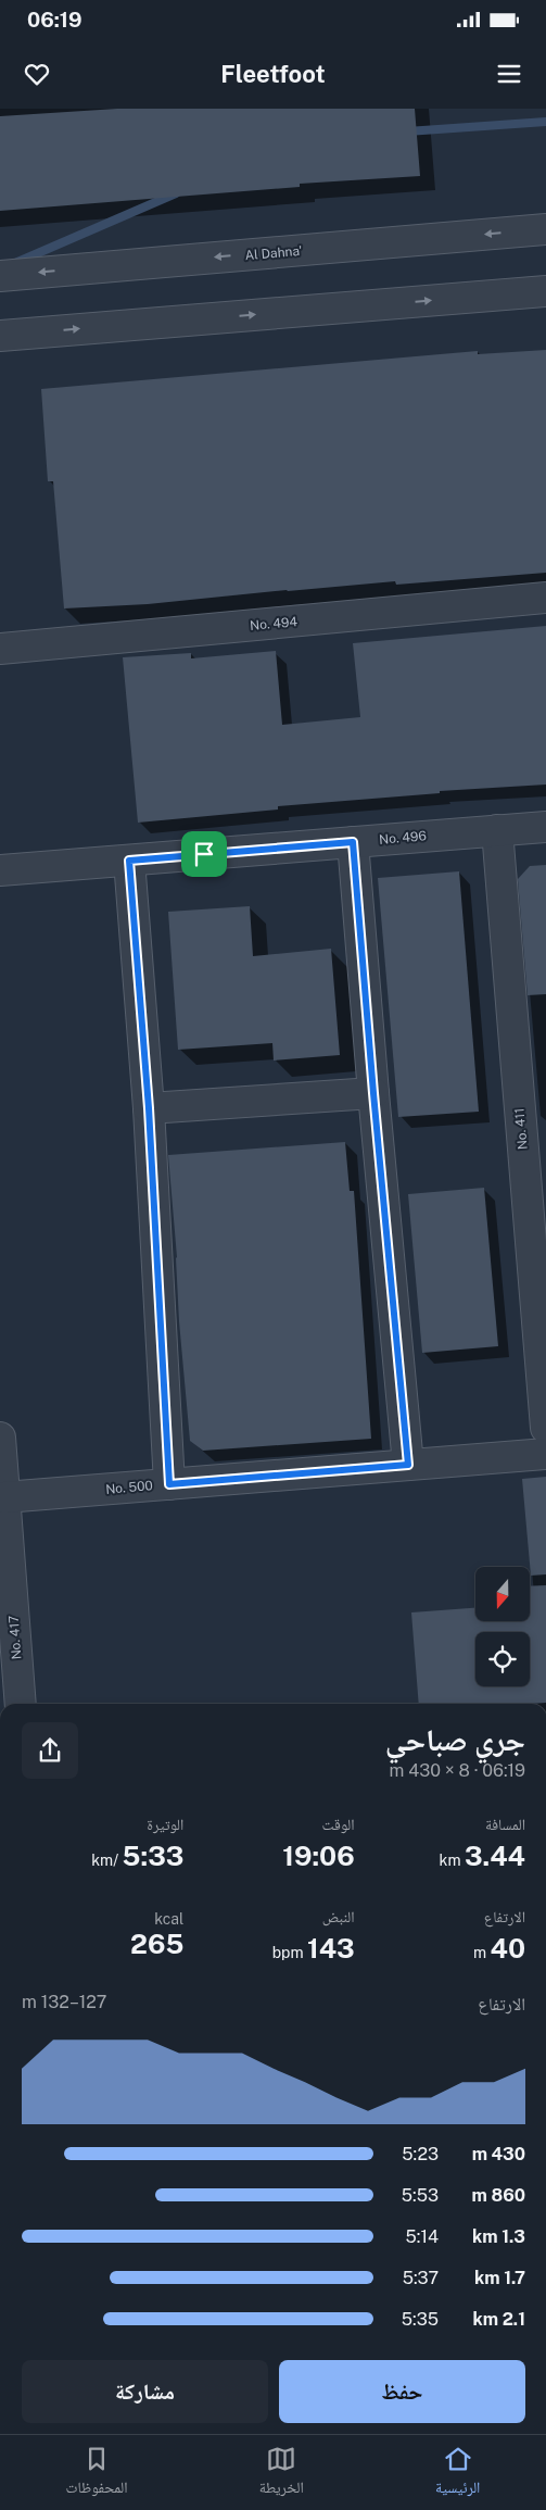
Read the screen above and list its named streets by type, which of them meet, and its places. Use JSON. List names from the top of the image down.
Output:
{
  "streets": {
    "street": [
      "Al Dahna'",
      "No. 494",
      "No. 496",
      "No. 411",
      "No. 500",
      "No. 417"
    ]
  },
  "crossings": [
    ["No. 496", "No. 411"],
    ["No. 500", "No. 417"]
  ],
  "north": "bottom",
  "page": {
    "status": "06:19",
    "header": "Fleetfoot",
    "heading": ["جري صباحي", "06:19 · 8 × 430 m"],
    "stats": [
      ["المسافة", "3.44 km"],
      ["الوقت", "19:06"],
      ["الوتيرة", "5:33 /km"],
      ["الارتفاع", "40 m"],
      ["النبض", "143 bpm"],
      ["kcal", "265"]
    ],
    "chart": ["الارتفاع", "127–132 m"],
    "list": [
      {
        "name": "430 m",
        "note": "5:23"
      },
      {
        "name": "860 m",
        "note": "5:53"
      },
      {
        "name": "1.3 km",
        "note": "5:14"
      },
      {
        "name": "1.7 km",
        "note": "5:37"
      },
      {
        "name": "2.1 km",
        "note": "5:35"
      }
    ],
    "buttons": ["حفظ", "مشاركة"],
    "tabs": ["الرئيسية", "الخريطة", "المحفوظات"]
  }
}
